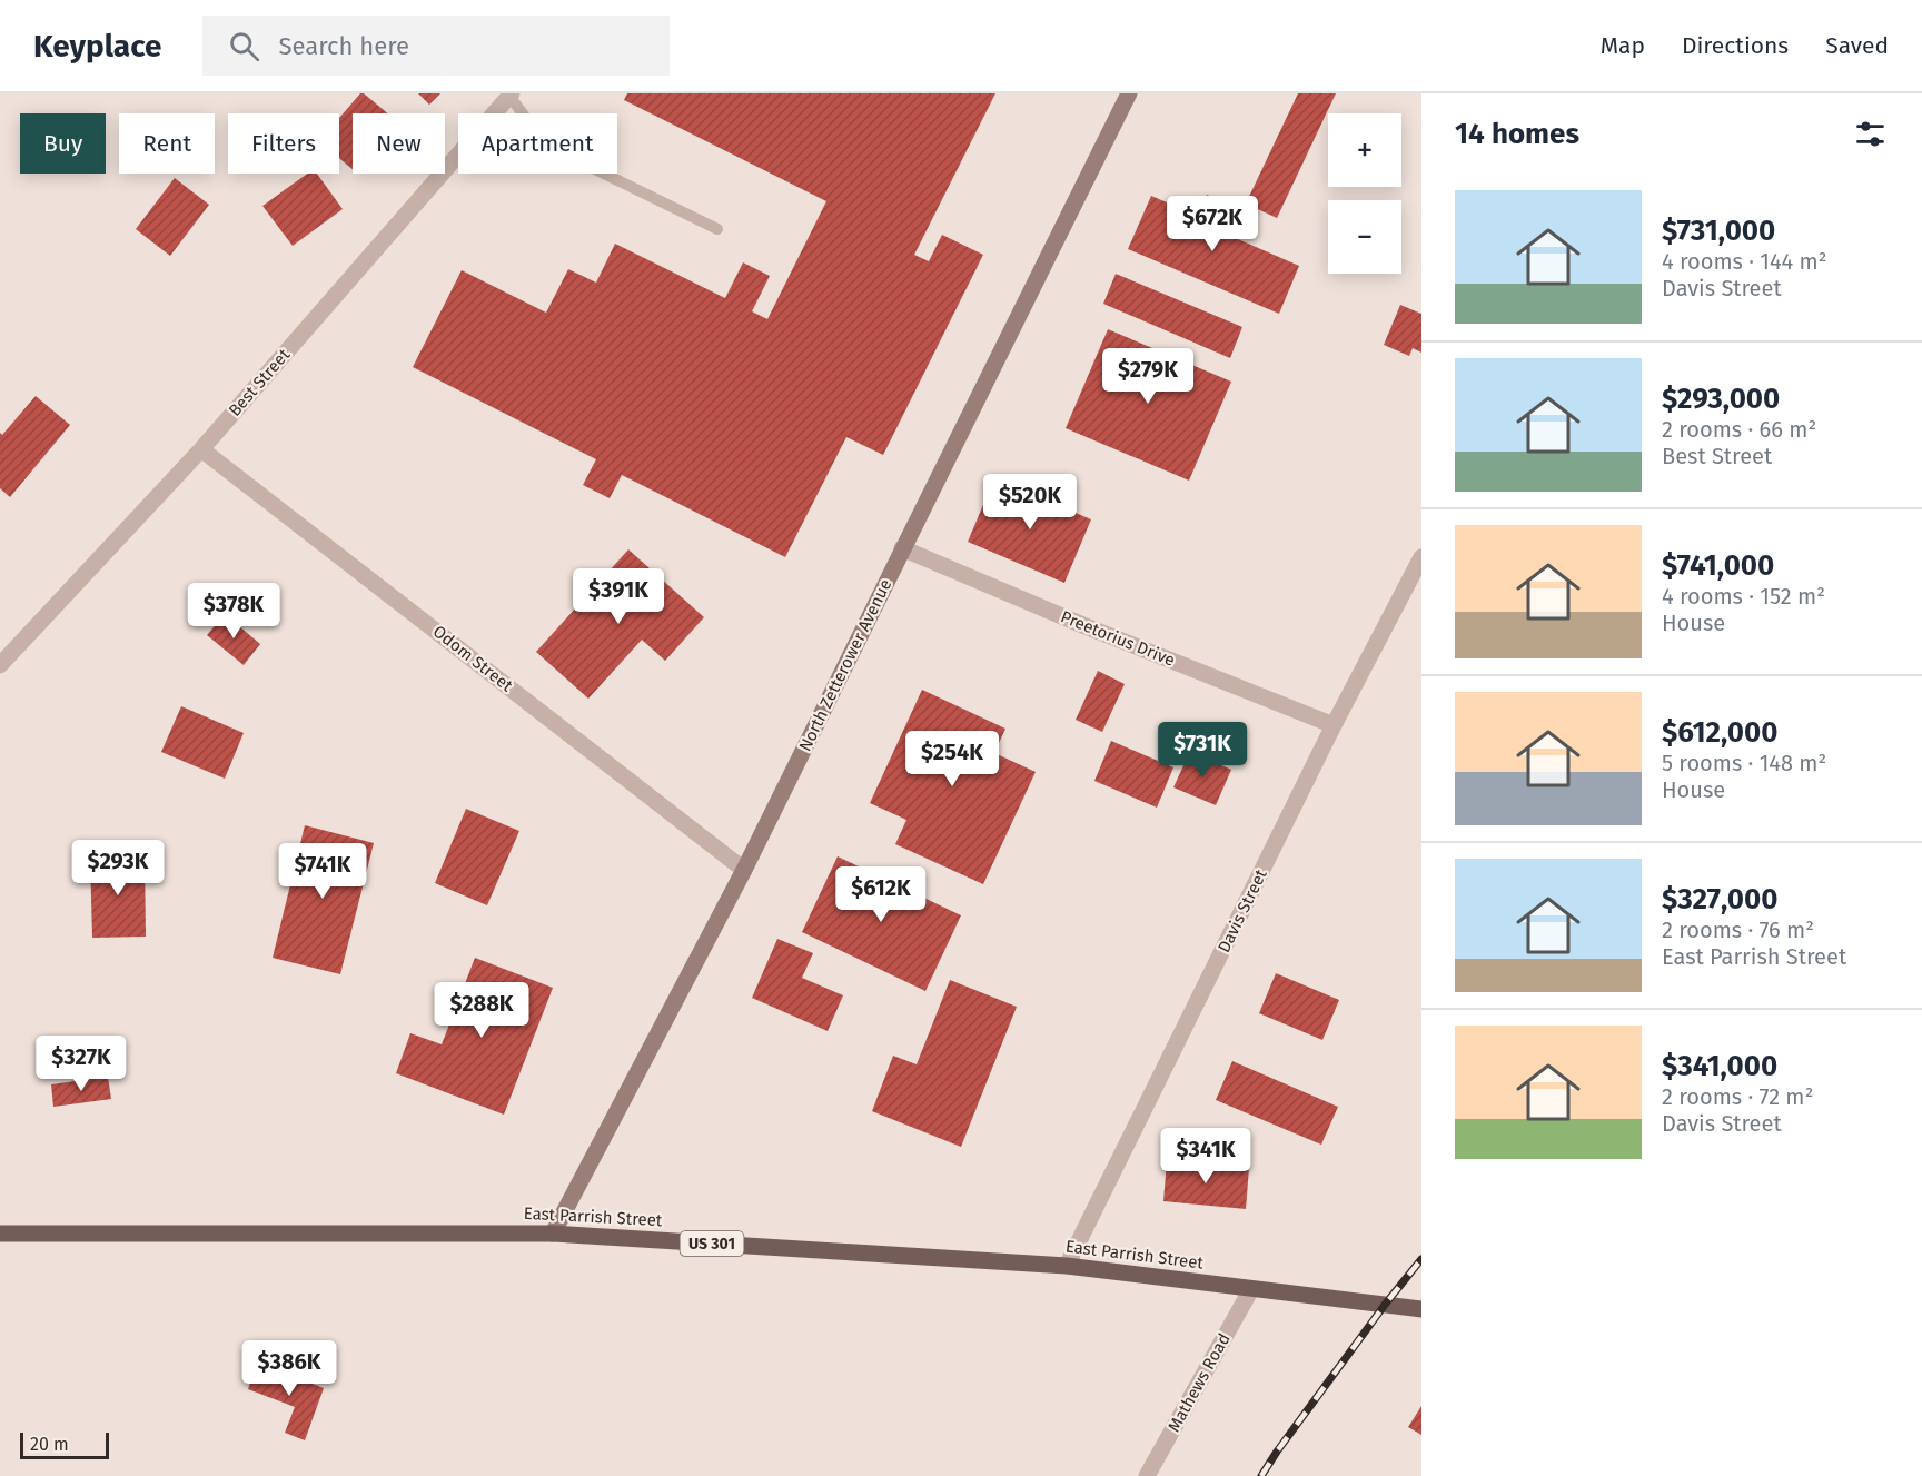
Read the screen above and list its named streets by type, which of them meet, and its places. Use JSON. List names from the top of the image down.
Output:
{
  "streets": {
    "main road": ["East Parrish Street", "US 301"],
    "street": [
      "Best Street",
      "Preetorius Drive",
      "Odom Street",
      "North Zetterower Avenue",
      "Davis Street",
      "Mathews Road"
    ]
  },
  "crossings": [
    ["Best Street", "Odom Street"],
    ["Preetorius Drive", "North Zetterower Avenue"],
    ["Preetorius Drive", "Davis Street"],
    ["Odom Street", "North Zetterower Avenue"],
    ["North Zetterower Avenue", "East Parrish Street"],
    ["Davis Street", "East Parrish Street"],
    ["East Parrish Street", "Mathews Road"]
  ],
  "scale_bar": "20 m",
  "page": {
    "header": "Keyplace",
    "search": "Search here",
    "nav": ["Map", "Directions", "Saved"],
    "heading": "14 homes",
    "map_buttons": ["+", "−"],
    "chip": [
      "Buy",
      "Rent",
      "Filters",
      "New",
      "Apartment"
    ],
    "list": [
      {
        "name": "$731,000",
        "note": "4 rooms · 144 m² · Davis Street"
      },
      {
        "name": "$293,000",
        "note": "2 rooms · 66 m² · Best Street"
      },
      {
        "name": "$741,000",
        "note": "4 rooms · 152 m² · House"
      },
      {
        "name": "$612,000",
        "note": "5 rooms · 148 m² · House"
      },
      {
        "name": "$327,000",
        "note": "2 rooms · 76 m² · East Parrish Street"
      },
      {
        "name": "$341,000",
        "note": "2 rooms · 72 m² · Davis Street"
      }
    ],
    "price": [
      "$672K",
      "$279K",
      "$520K",
      "$391K",
      "$378K",
      "$731K",
      "$254K",
      "$293K",
      "$741K",
      "$612K",
      "$288K",
      "$327K",
      "$341K",
      "$386K"
    ],
    "scale": "20 m"
  }
}
